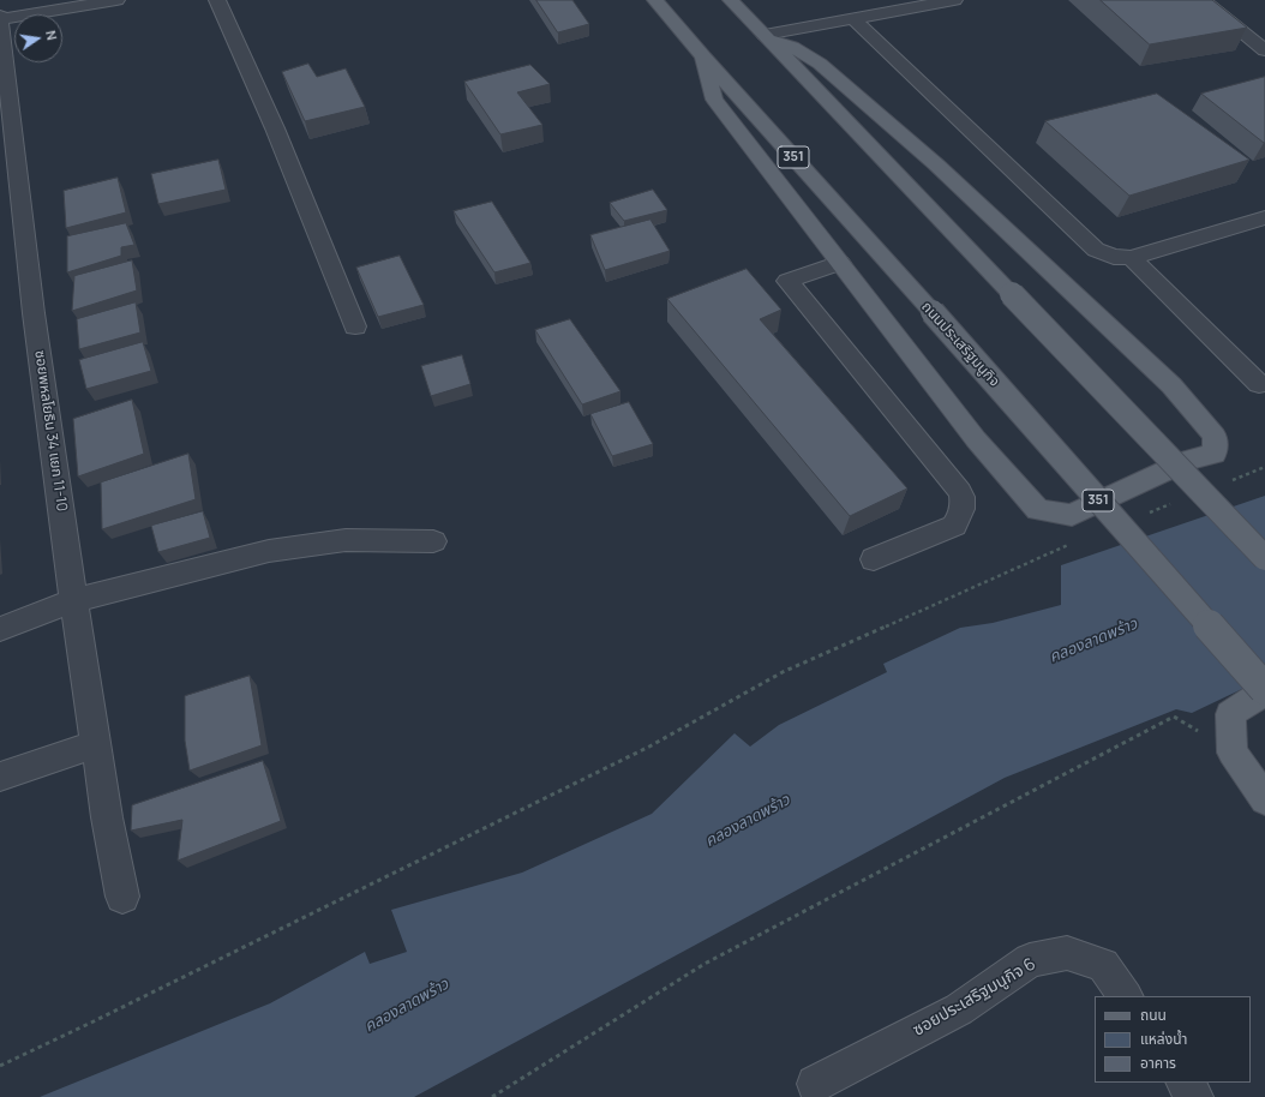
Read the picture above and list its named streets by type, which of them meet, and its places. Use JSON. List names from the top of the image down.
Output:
{
  "streets": {
    "main road": ["351", "ถนนประเสริฐมนูกิจ"],
    "street": ["ซอยพหลโยธิน 34 แยก 11-10", "ซอยประเสริฐมนูกิจ 6"]
  },
  "water": ["คลองลาดพร้าว"],
  "legend": ["ถนน", "แหล่งน้ำ", "อาคาร"],
  "north": "right"
}
